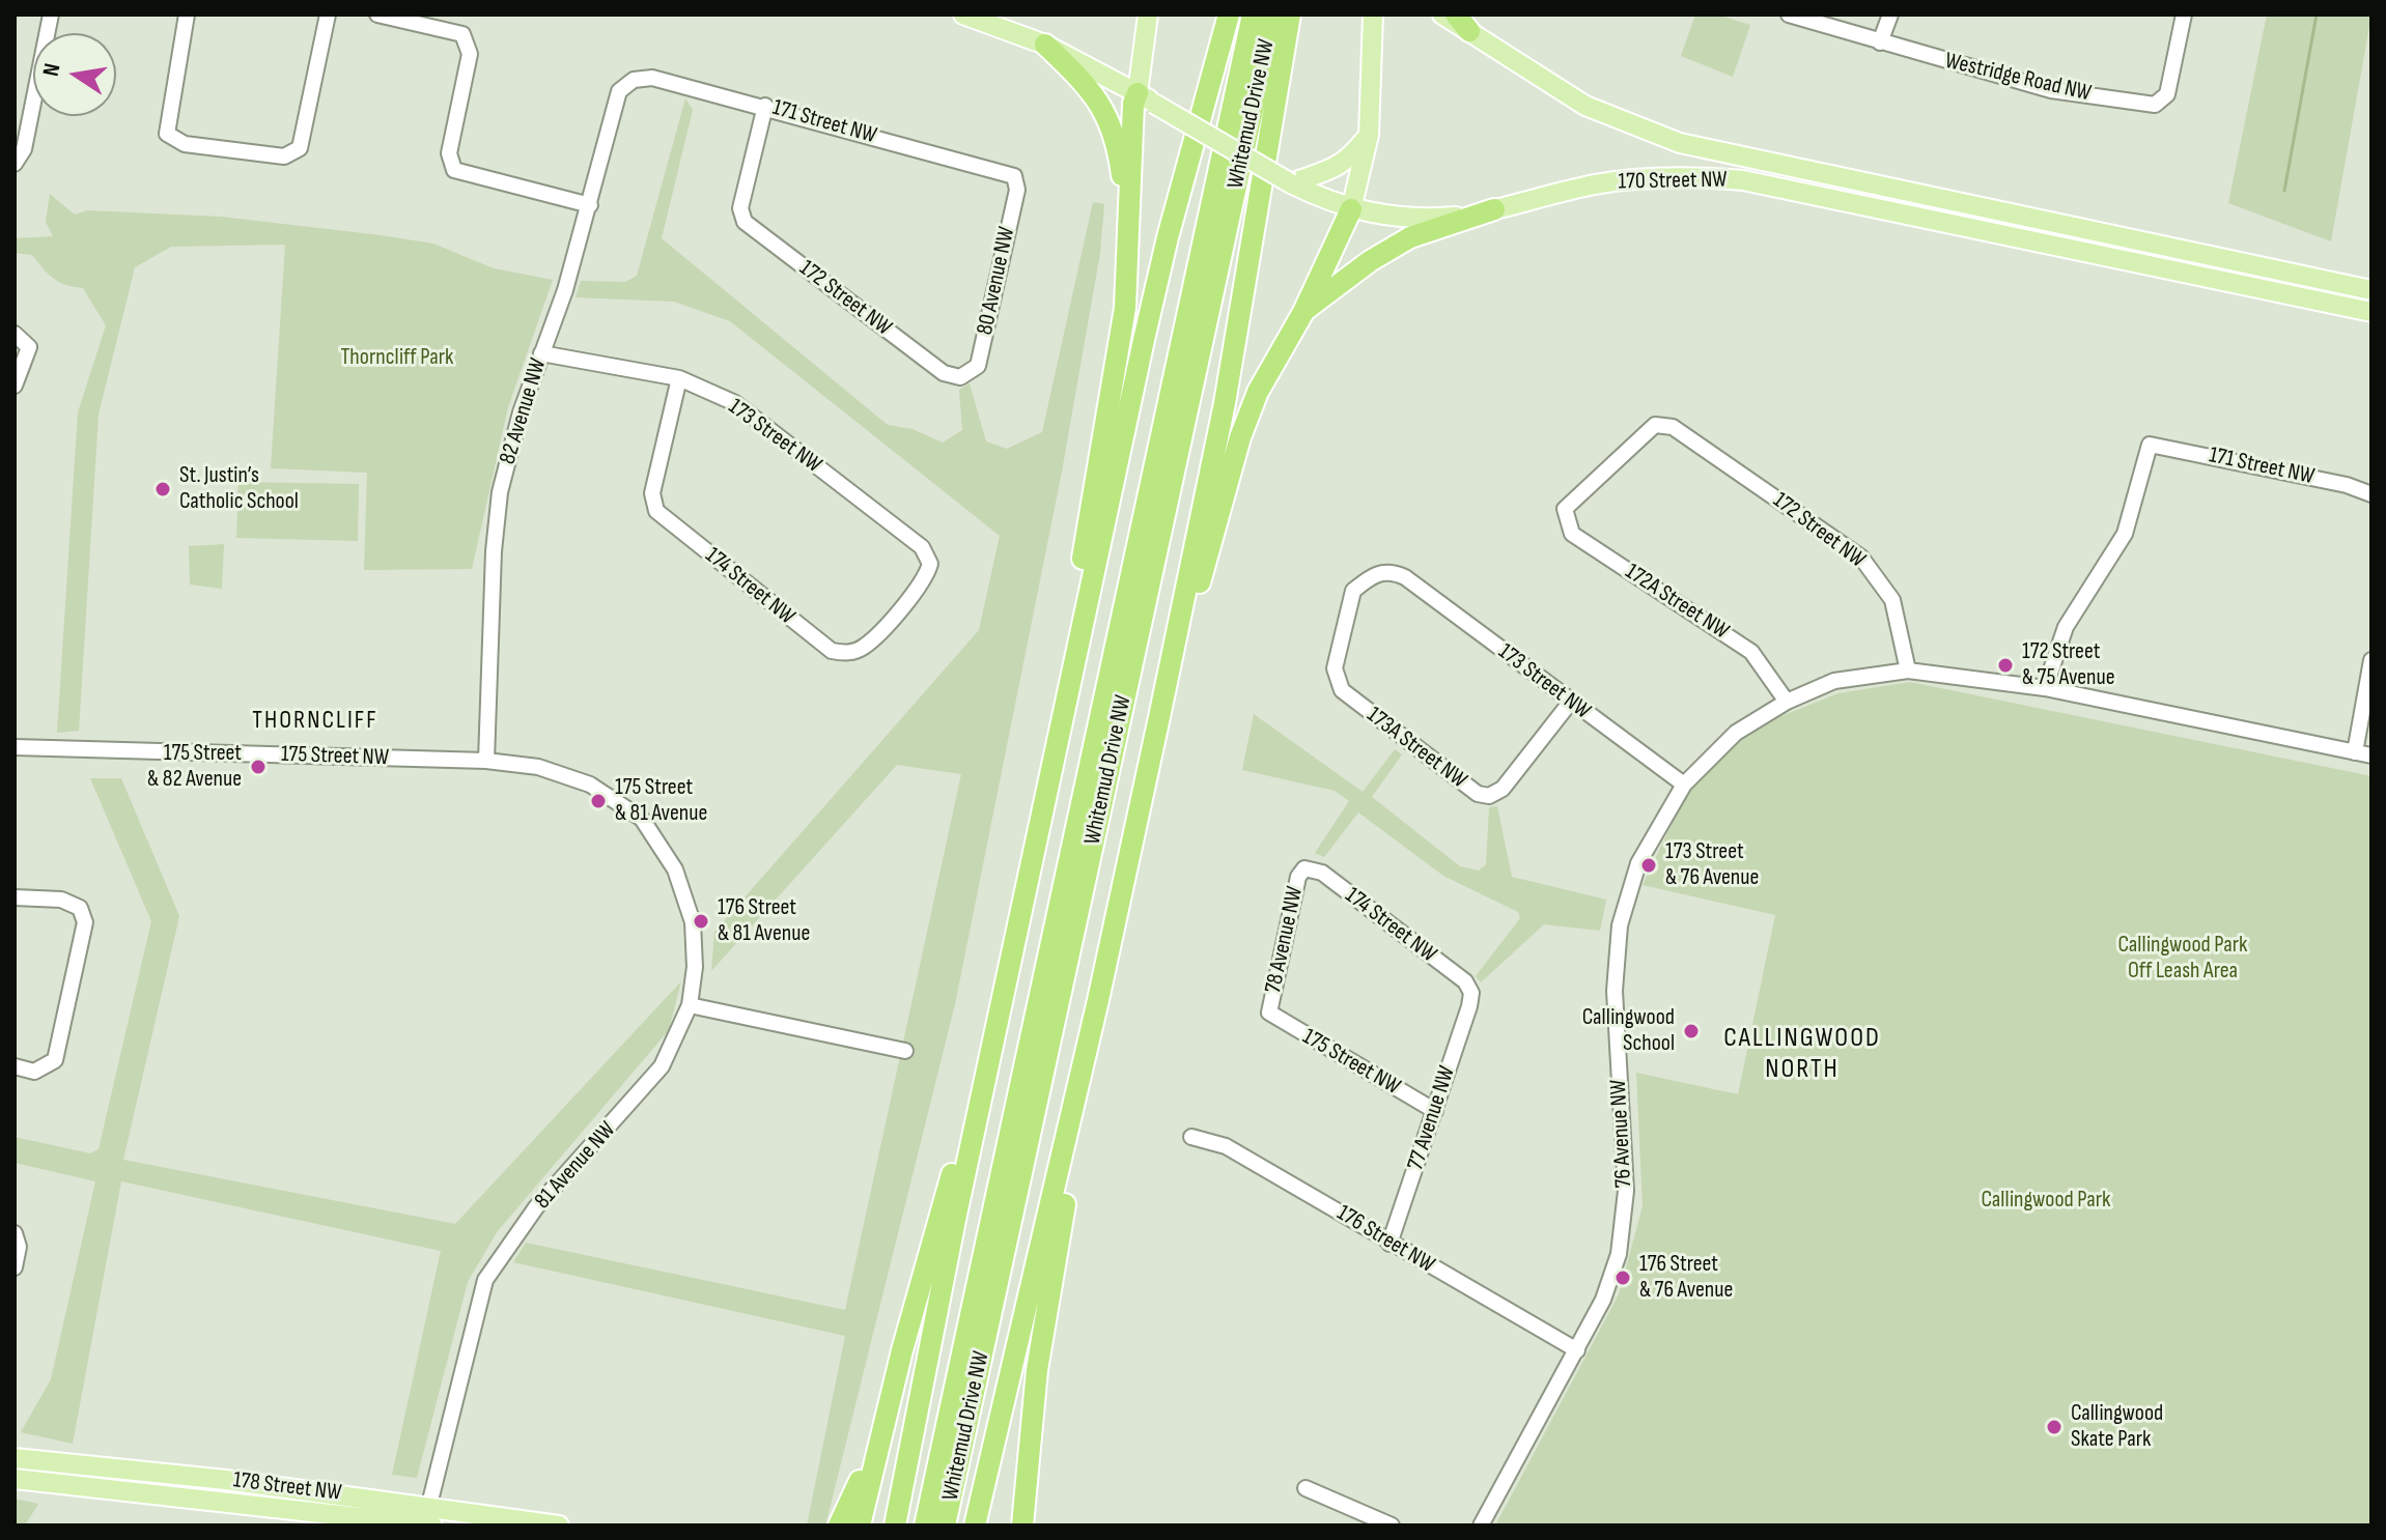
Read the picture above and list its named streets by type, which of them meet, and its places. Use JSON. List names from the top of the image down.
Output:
{
  "streets": {
    "highway": ["Whitemud Drive NW"],
    "main road": ["170 Street NW", "178 Street NW"],
    "street": [
      "Westridge Road NW",
      "171 Street NW",
      "80 Avenue NW",
      "172 Street NW",
      "82 Avenue NW",
      "173 Street NW",
      "174 Street NW",
      "172A Street NW",
      "173A Street NW",
      "175 Street NW",
      "78 Avenue NW",
      "77 Avenue NW",
      "76 Avenue NW",
      "81 Avenue NW",
      "176 Street NW"
    ]
  },
  "crossings": [
    ["171 Street NW", "80 Avenue NW"],
    ["171 Street NW", "172 Street NW"],
    ["171 Street NW", "82 Avenue NW"],
    ["80 Avenue NW", "172 Street NW"],
    ["172 Street NW", "172A Street NW"],
    ["172 Street NW", "76 Avenue NW"],
    ["82 Avenue NW", "173 Street NW"],
    ["82 Avenue NW", "175 Street NW"],
    ["173 Street NW", "174 Street NW"],
    ["173 Street NW", "173A Street NW"],
    ["173 Street NW", "76 Avenue NW"],
    ["174 Street NW", "78 Avenue NW"],
    ["174 Street NW", "77 Avenue NW"],
    ["172A Street NW", "76 Avenue NW"],
    ["175 Street NW", "78 Avenue NW"],
    ["175 Street NW", "77 Avenue NW"],
    ["175 Street NW", "81 Avenue NW"],
    ["77 Avenue NW", "176 Street NW"],
    ["76 Avenue NW", "176 Street NW"],
    ["81 Avenue NW", "178 Street NW"]
  ],
  "districts": ["THORNCLIFF", "CALLINGWOOD NORTH"],
  "parks": ["Thorncliff Park", "Callingwood Park Off Leash Area", "Callingwood Park"],
  "places": [
    "St. Justin’s Catholic School",
    "172 Street & 75 Avenue",
    "175 Street & 82 Avenue",
    "175 Street & 81 Avenue",
    "173 Street & 76 Avenue",
    "176 Street & 81 Avenue",
    "Callingwood School",
    "176 Street & 76 Avenue",
    "Callingwood Skate Park"
  ],
  "north": "left"
}
